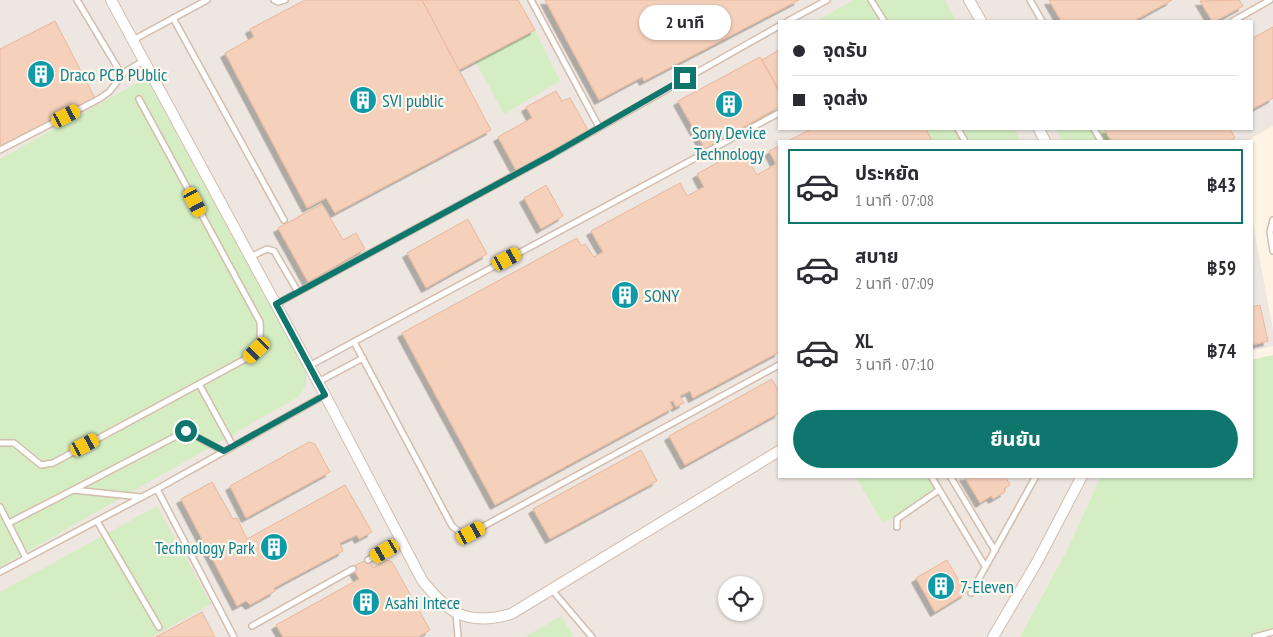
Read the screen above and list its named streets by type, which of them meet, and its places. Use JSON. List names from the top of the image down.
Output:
{
  "places": {
    "building": [
      "Draco PCB PUblic",
      "SVI public",
      "Sony Device Technology",
      "SONY",
      "Technology Park",
      "7-Eleven",
      "Asahi Intece"
    ]
  },
  "page": {
    "bubble": "2 นาที",
    "banner": ["จุดรับ", "จุดส่ง"],
    "list": [
      {
        "name": "ประหยัด",
        "note": "1 นาที · 07:08",
        "value": "฿43"
      },
      {
        "name": "สบาย",
        "note": "2 นาที · 07:09",
        "value": "฿59"
      },
      {
        "name": "XL",
        "note": "3 นาที · 07:10",
        "value": "฿74"
      }
    ],
    "buttons": "ยืนยัน"
  }
}
